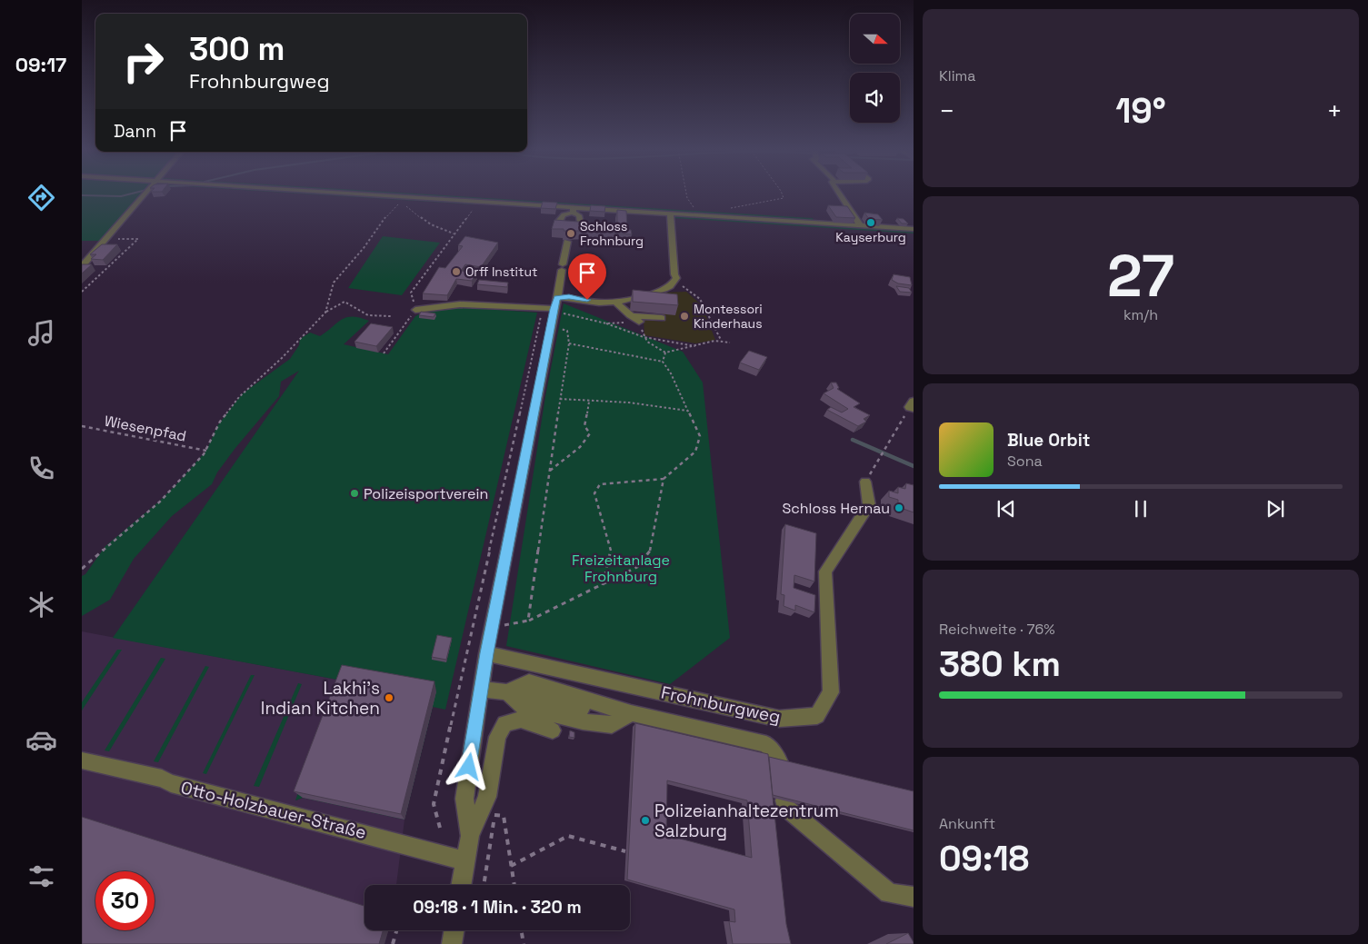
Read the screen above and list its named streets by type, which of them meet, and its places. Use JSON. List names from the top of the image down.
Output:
{
  "streets": {
    "street": ["Frohnburgweg", "Otto-Holzbauer-Straße"],
    "path": ["Wiesenpfad"]
  },
  "parks": ["Freizeitanlage Frohnburg"],
  "places": [
    "Kayserburg",
    "Schloss Frohnburg",
    "Orff Institut",
    "Montessori Kinderhaus",
    "Polizeisportverein",
    "Schloss Hernau",
    "Lakhi's Indian Kitchen",
    "Polizeianhaltezentrum Salzburg"
  ],
  "north": "right",
  "page": {
    "tabs": "09:17",
    "tile": [
      "Klima",
      ["27", "km/h"],
      ["Reichweite · 76%", "380 km"],
      ["Ankunft", "09:18"]
    ],
    "turn": ["300 m", "Frohnburgweg"],
    "heat": ["−", "19°", "+"],
    "then": "Dann",
    "song": ["Blue Orbit", "Sona"],
    "limit": "30",
    "trip": "09:18 · 1 Min. · 320 m"
  }
}
